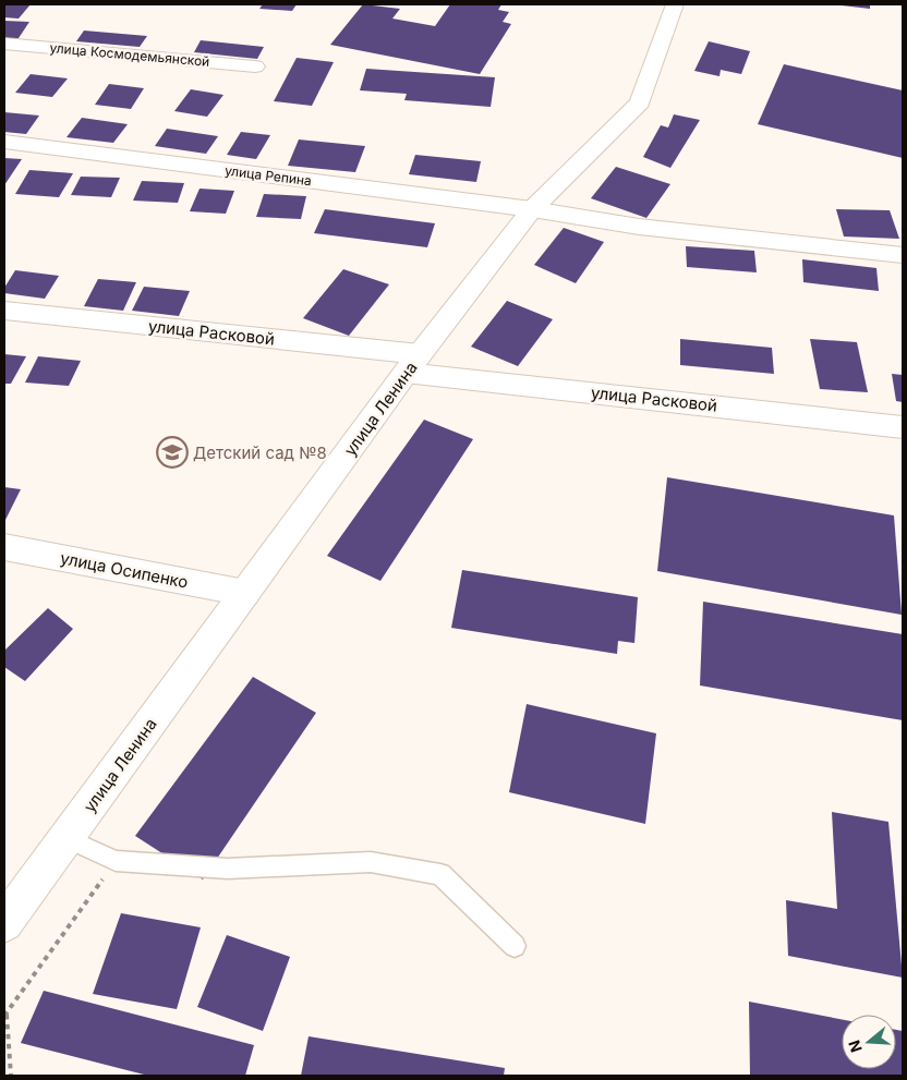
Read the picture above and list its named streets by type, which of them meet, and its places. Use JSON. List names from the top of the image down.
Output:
{
  "streets": {
    "street": [
      "улица Космодемьянской",
      "улица Репина",
      "улица Расковой",
      "улица Ленина",
      "улица Осипенко"
    ]
  },
  "crossings": [
    ["улица Репина", "улица Ленина"],
    ["улица Расковой", "улица Ленина"],
    ["улица Ленина", "улица Осипенко"]
  ],
  "places": {
    "school or university": ["Детский сад №8"]
  },
  "north": "left"
}
